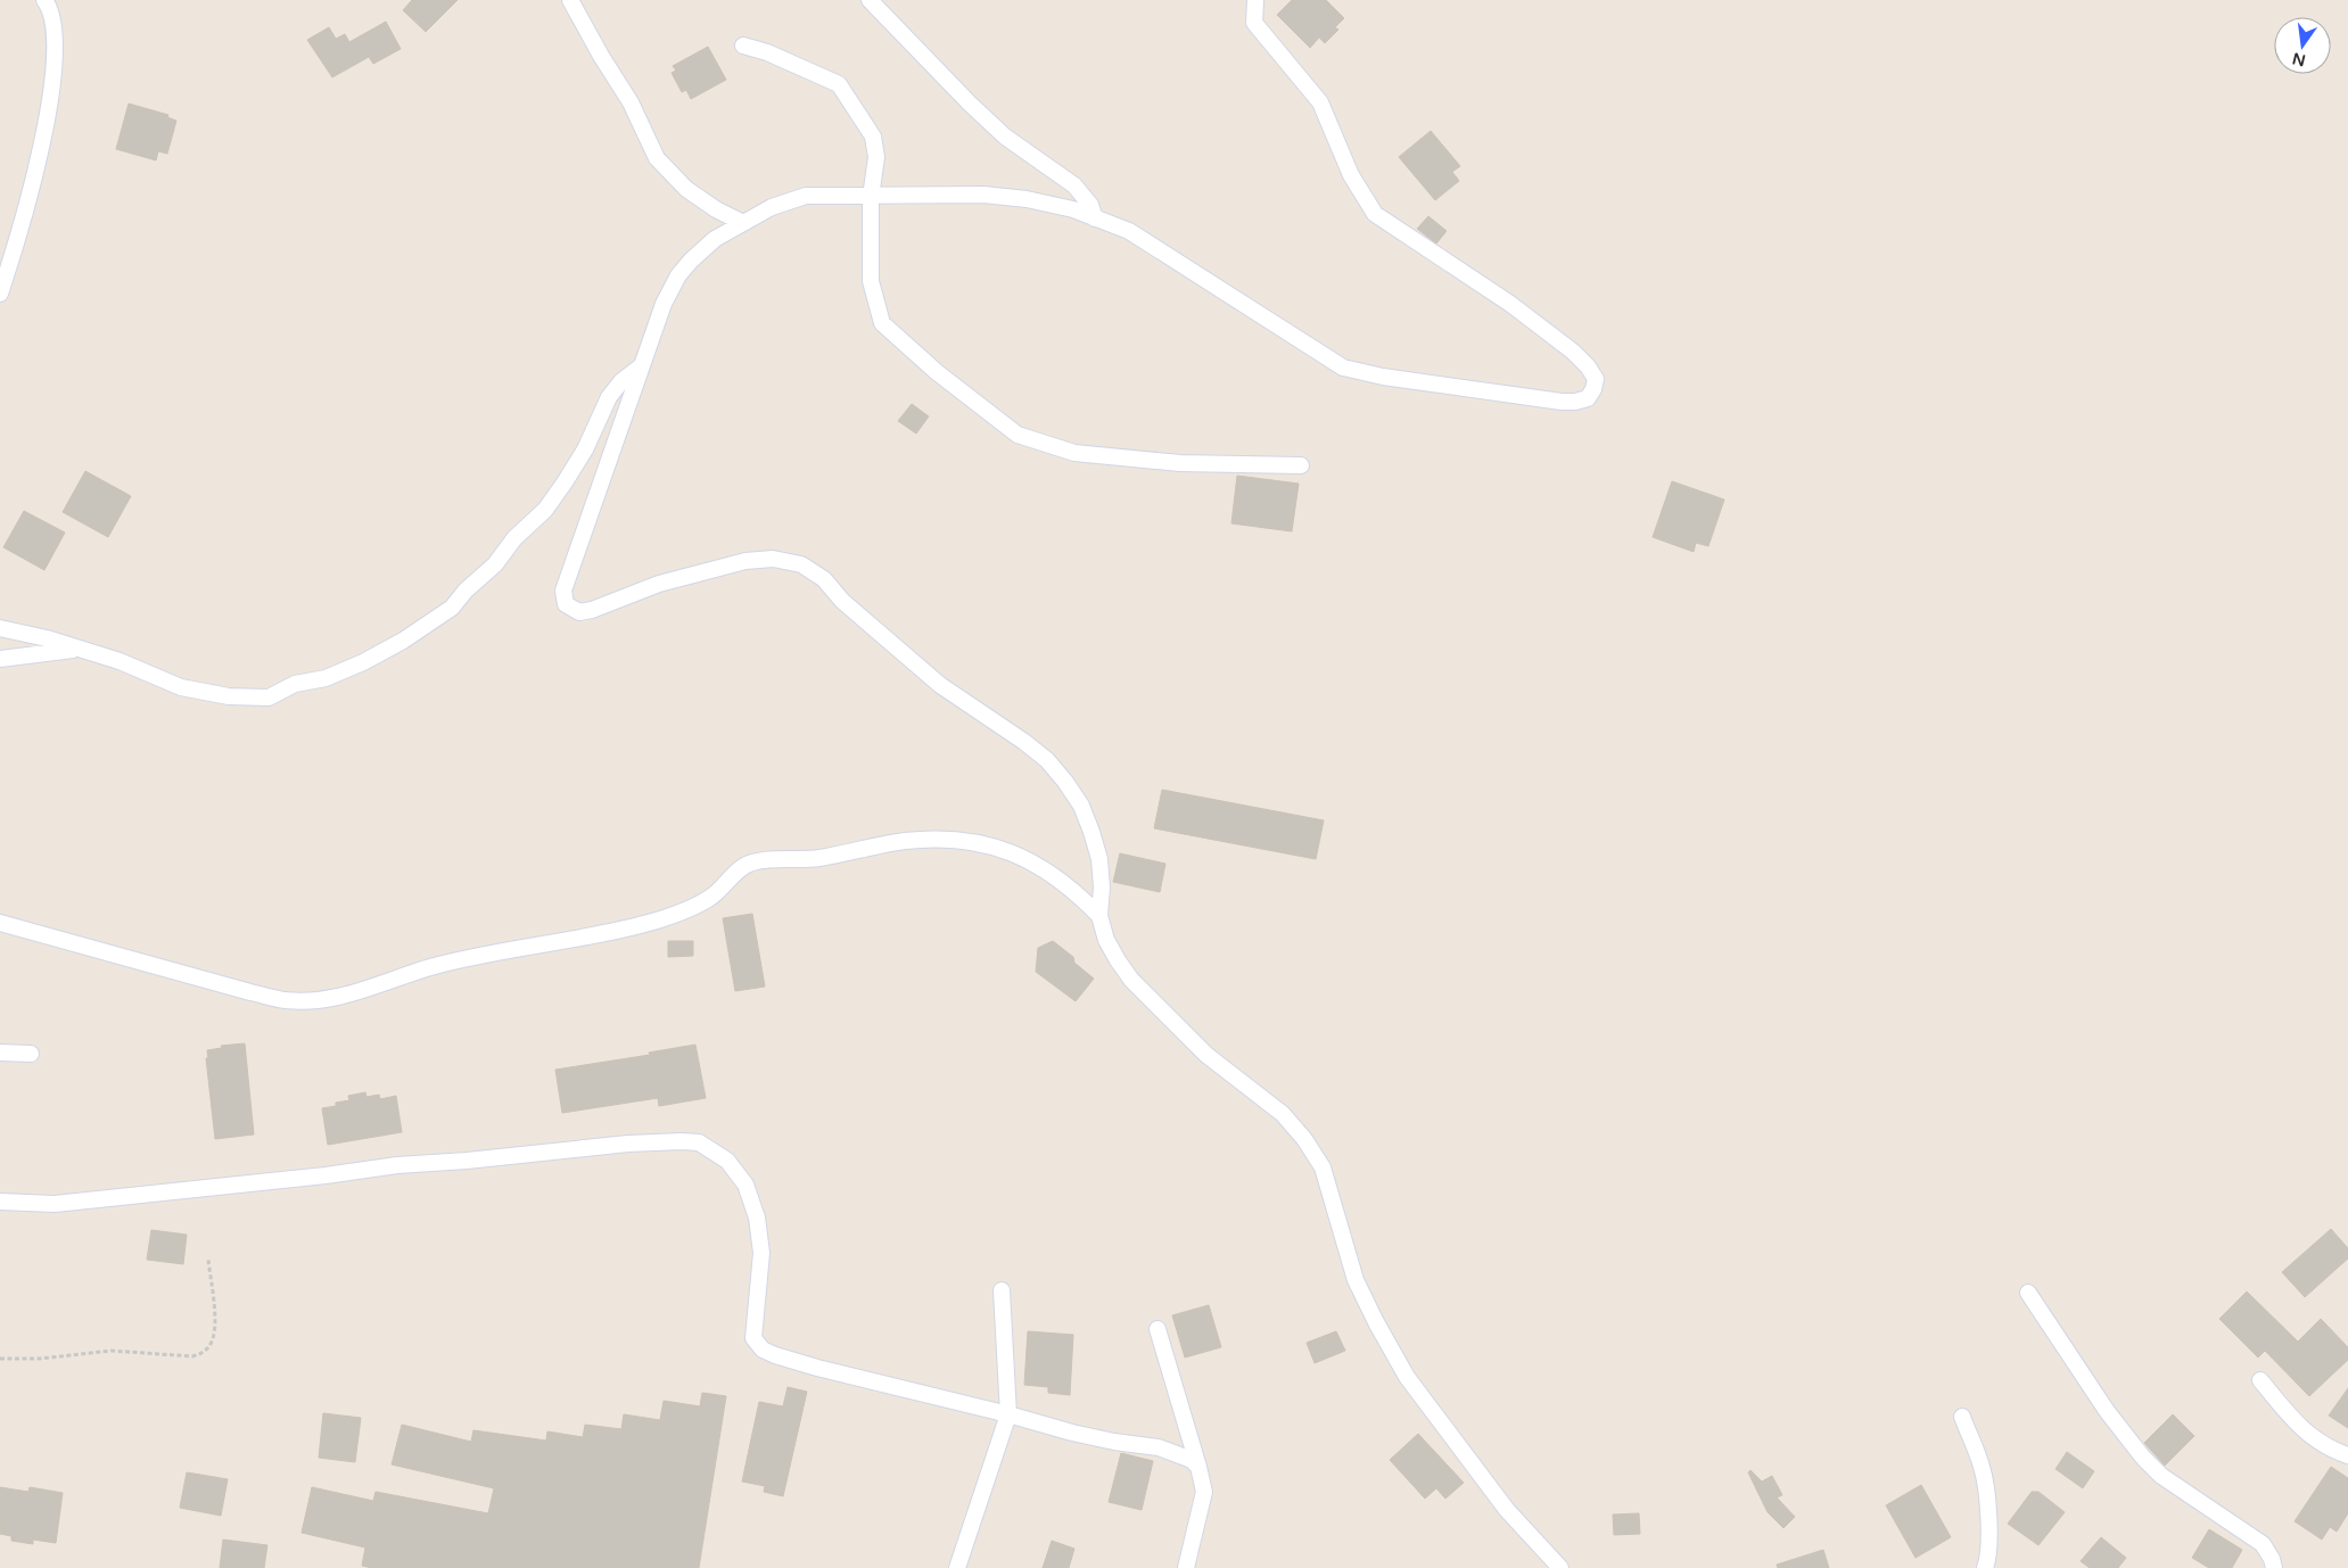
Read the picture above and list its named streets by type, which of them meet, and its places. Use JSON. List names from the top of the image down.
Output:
{
  "north": "bottom"
}
